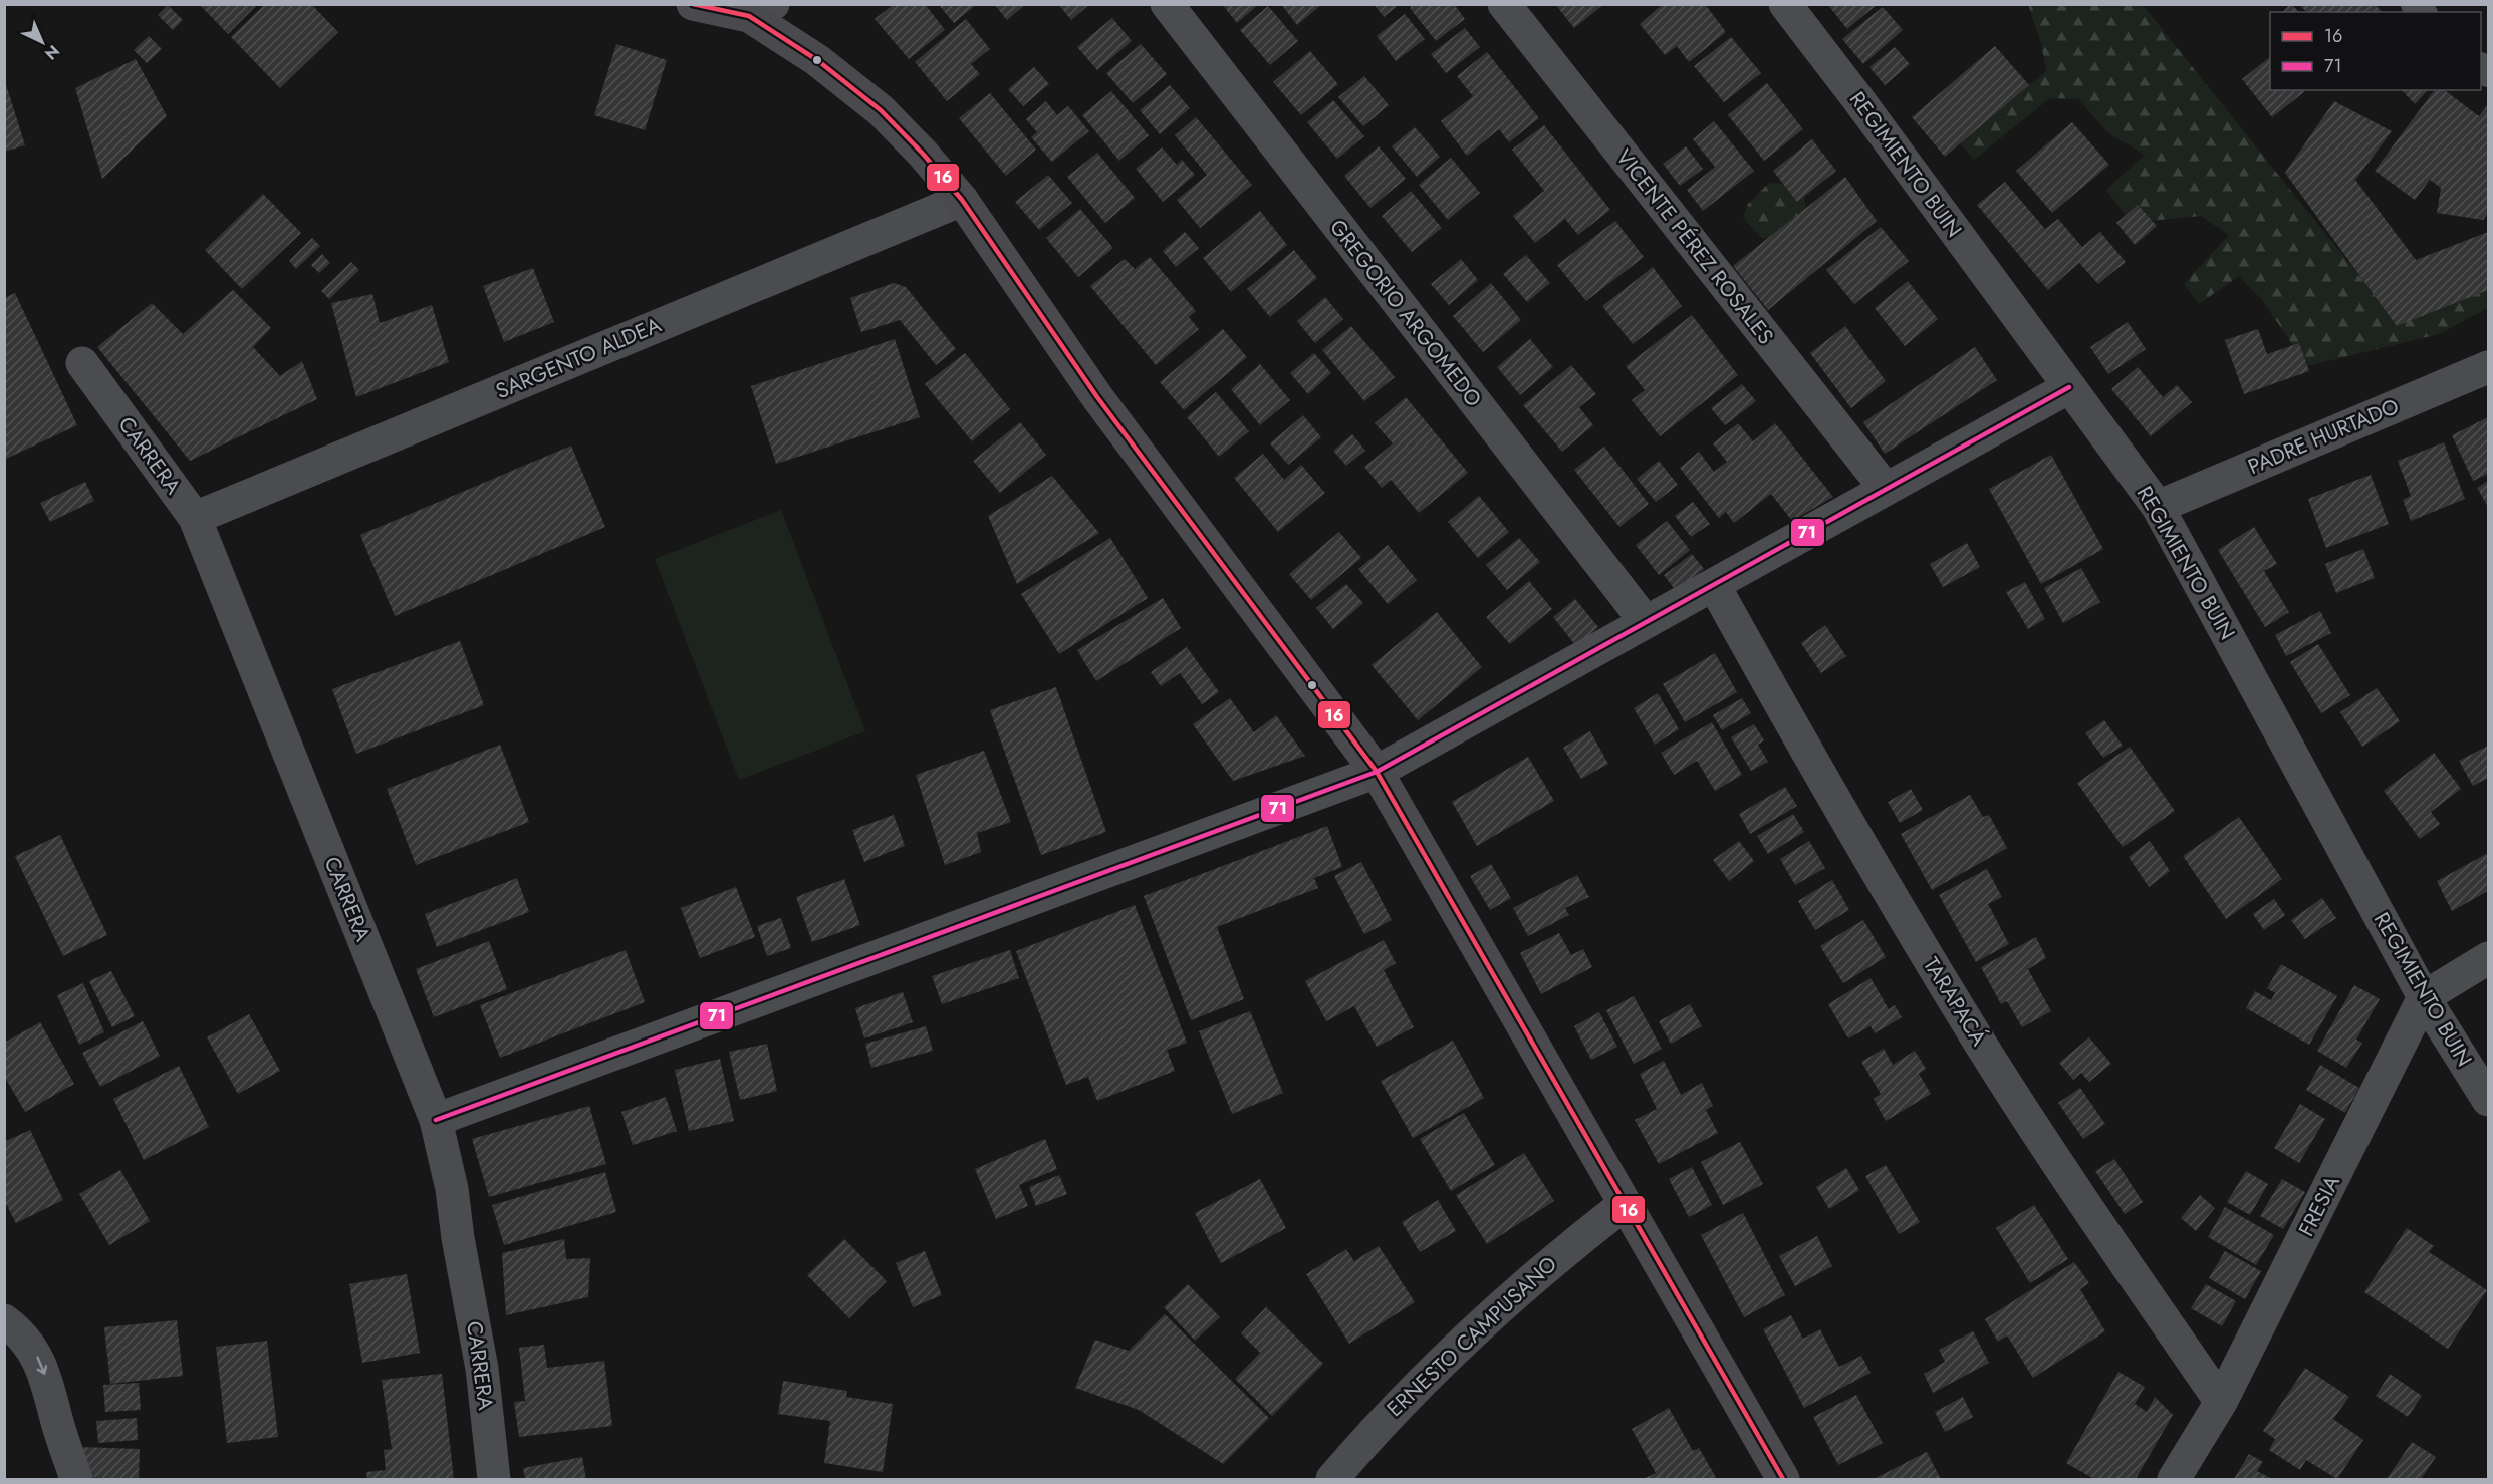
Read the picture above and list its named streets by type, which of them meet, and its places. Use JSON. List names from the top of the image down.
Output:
{
  "streets": {
    "street": [
      "REGIMIENTO BUIN",
      "VICENTE PÉREZ ROSALES",
      "GREGORIO ARGOMEDO",
      "SARGENTO ALDEA",
      "PADRE HURTADO",
      "CARRERA",
      "TARAPACÁ",
      "FRESIA",
      "ERNESTO CAMPUSANO"
    ]
  },
  "crossings": [
    ["REGIMIENTO BUIN", "PADRE HURTADO"],
    ["REGIMIENTO BUIN", "FRESIA"],
    ["SARGENTO ALDEA", "CARRERA"],
    ["TARAPACÁ", "FRESIA"]
  ],
  "lines": ["transit line 16", "transit line 71"],
  "legend": ["16", "71"],
  "north": "bottom right"
}
